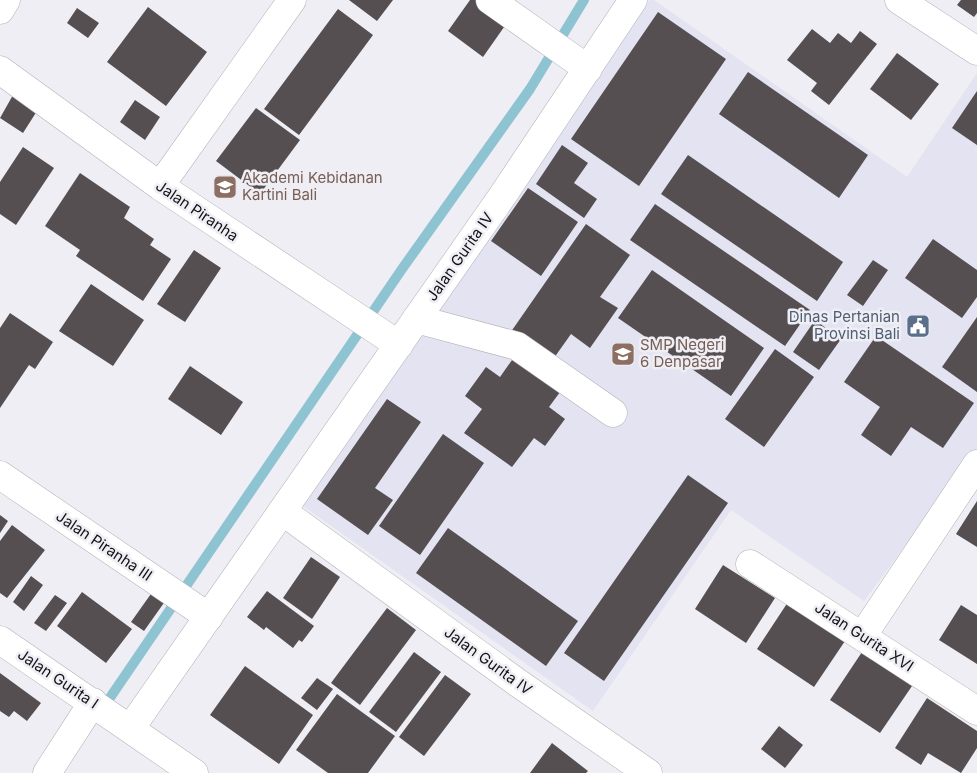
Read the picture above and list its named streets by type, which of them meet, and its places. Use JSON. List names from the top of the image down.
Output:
{
  "streets": {
    "street": [
      "Jalan Piranha",
      "Jalan Gurita IV",
      "Jalan Piranha III",
      "Jalan Gurita XVI",
      "Jalan Gurita I"
    ]
  },
  "crossings": [
    ["Jalan Piranha", "Jalan Gurita IV"],
    ["Jalan Gurita IV", "Jalan Piranha III"],
    ["Jalan Gurita IV", "Jalan Gurita I"]
  ],
  "places": {
    "school or university": ["Akademi Kebidanan Kartini Bali", "SMP Negeri 6 Denpasar"],
    "public building": ["Dinas Pertanian Provinsi Bali"]
  }
}
